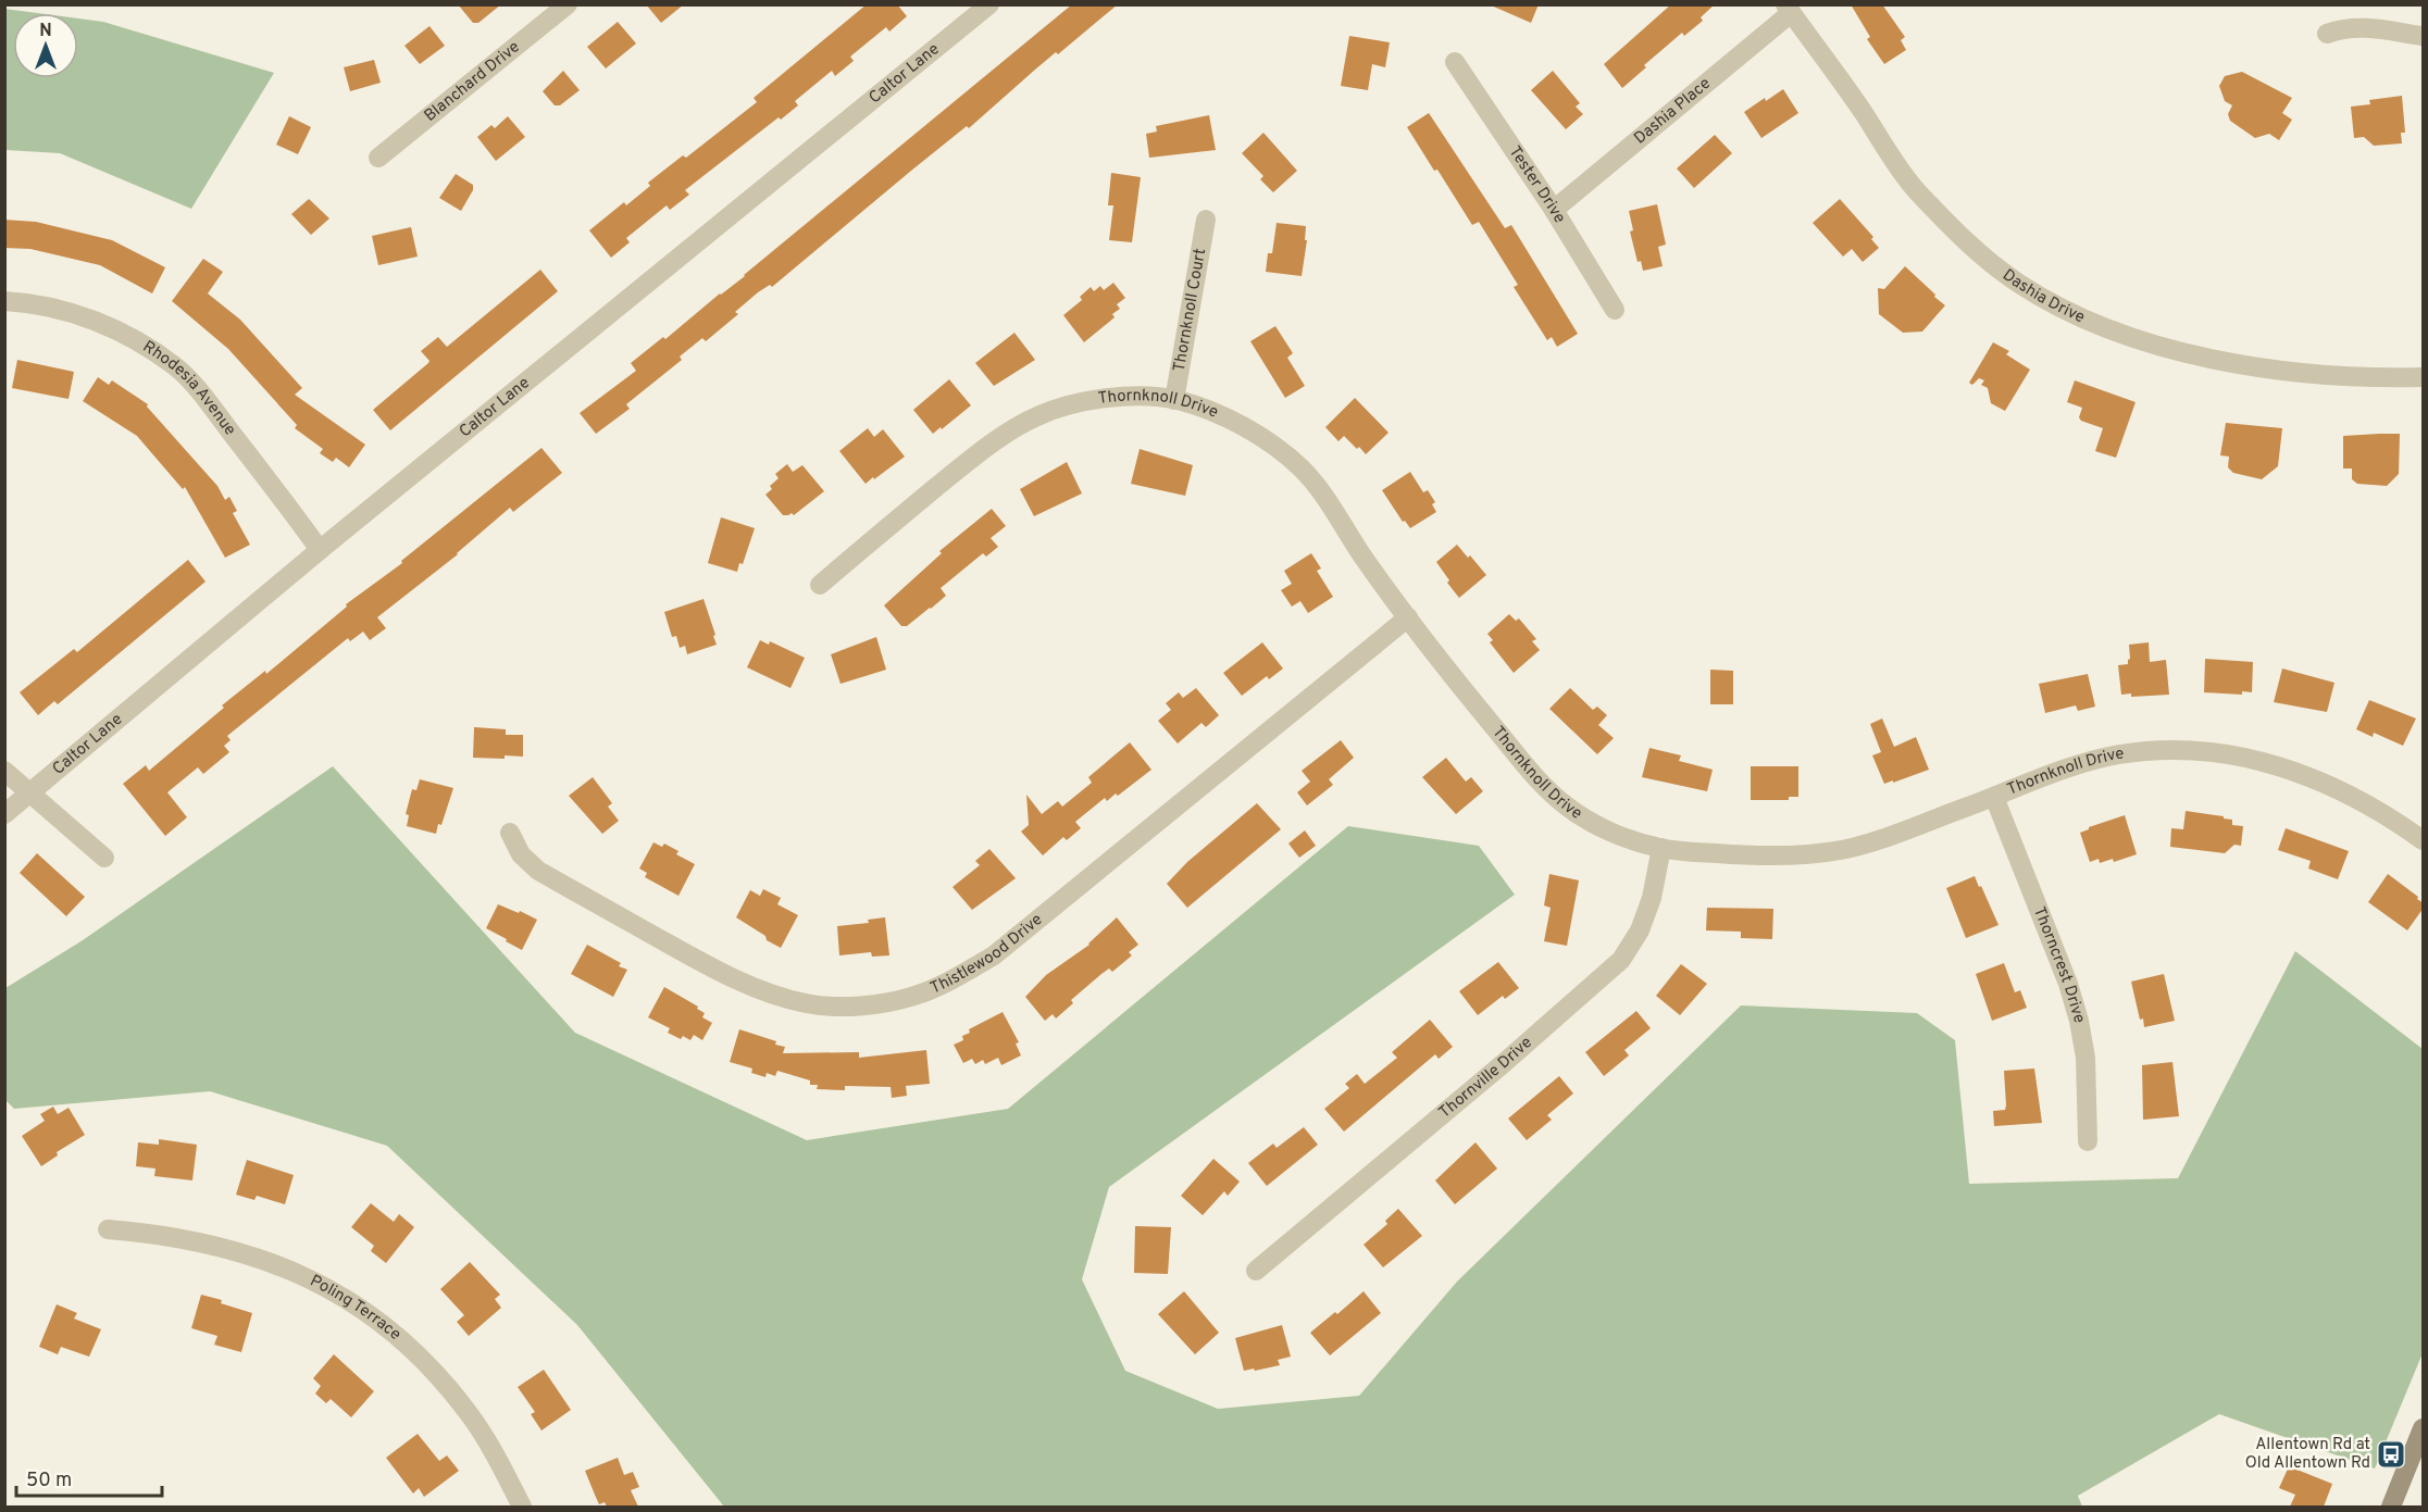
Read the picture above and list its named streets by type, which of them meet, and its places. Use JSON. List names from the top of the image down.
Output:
{
  "streets": {
    "street": [
      "Caltor Lane",
      "Blanchard Drive",
      "Dashia Place",
      "Tester Drive",
      "Dashia Drive",
      "Thornknoll Court",
      "Rhodesia Avenue",
      "Thornknoll Drive",
      "Thistlewood Drive",
      "Thorncrest Drive",
      "Thornville Drive",
      "Poling Terrace"
    ]
  },
  "crossings": [
    ["Caltor Lane", "Rhodesia Avenue"],
    ["Dashia Place", "Tester Drive"],
    ["Dashia Place", "Dashia Drive"],
    ["Thornknoll Court", "Thornknoll Drive"],
    ["Thornknoll Drive", "Thistlewood Drive"],
    ["Thornknoll Drive", "Thorncrest Drive"],
    ["Thornknoll Drive", "Thornville Drive"]
  ],
  "places": {
    "bus stop": ["Allentown Rd at Old Allentown Rd"]
  },
  "scale_bar": "50 m",
  "north": "top"
}
